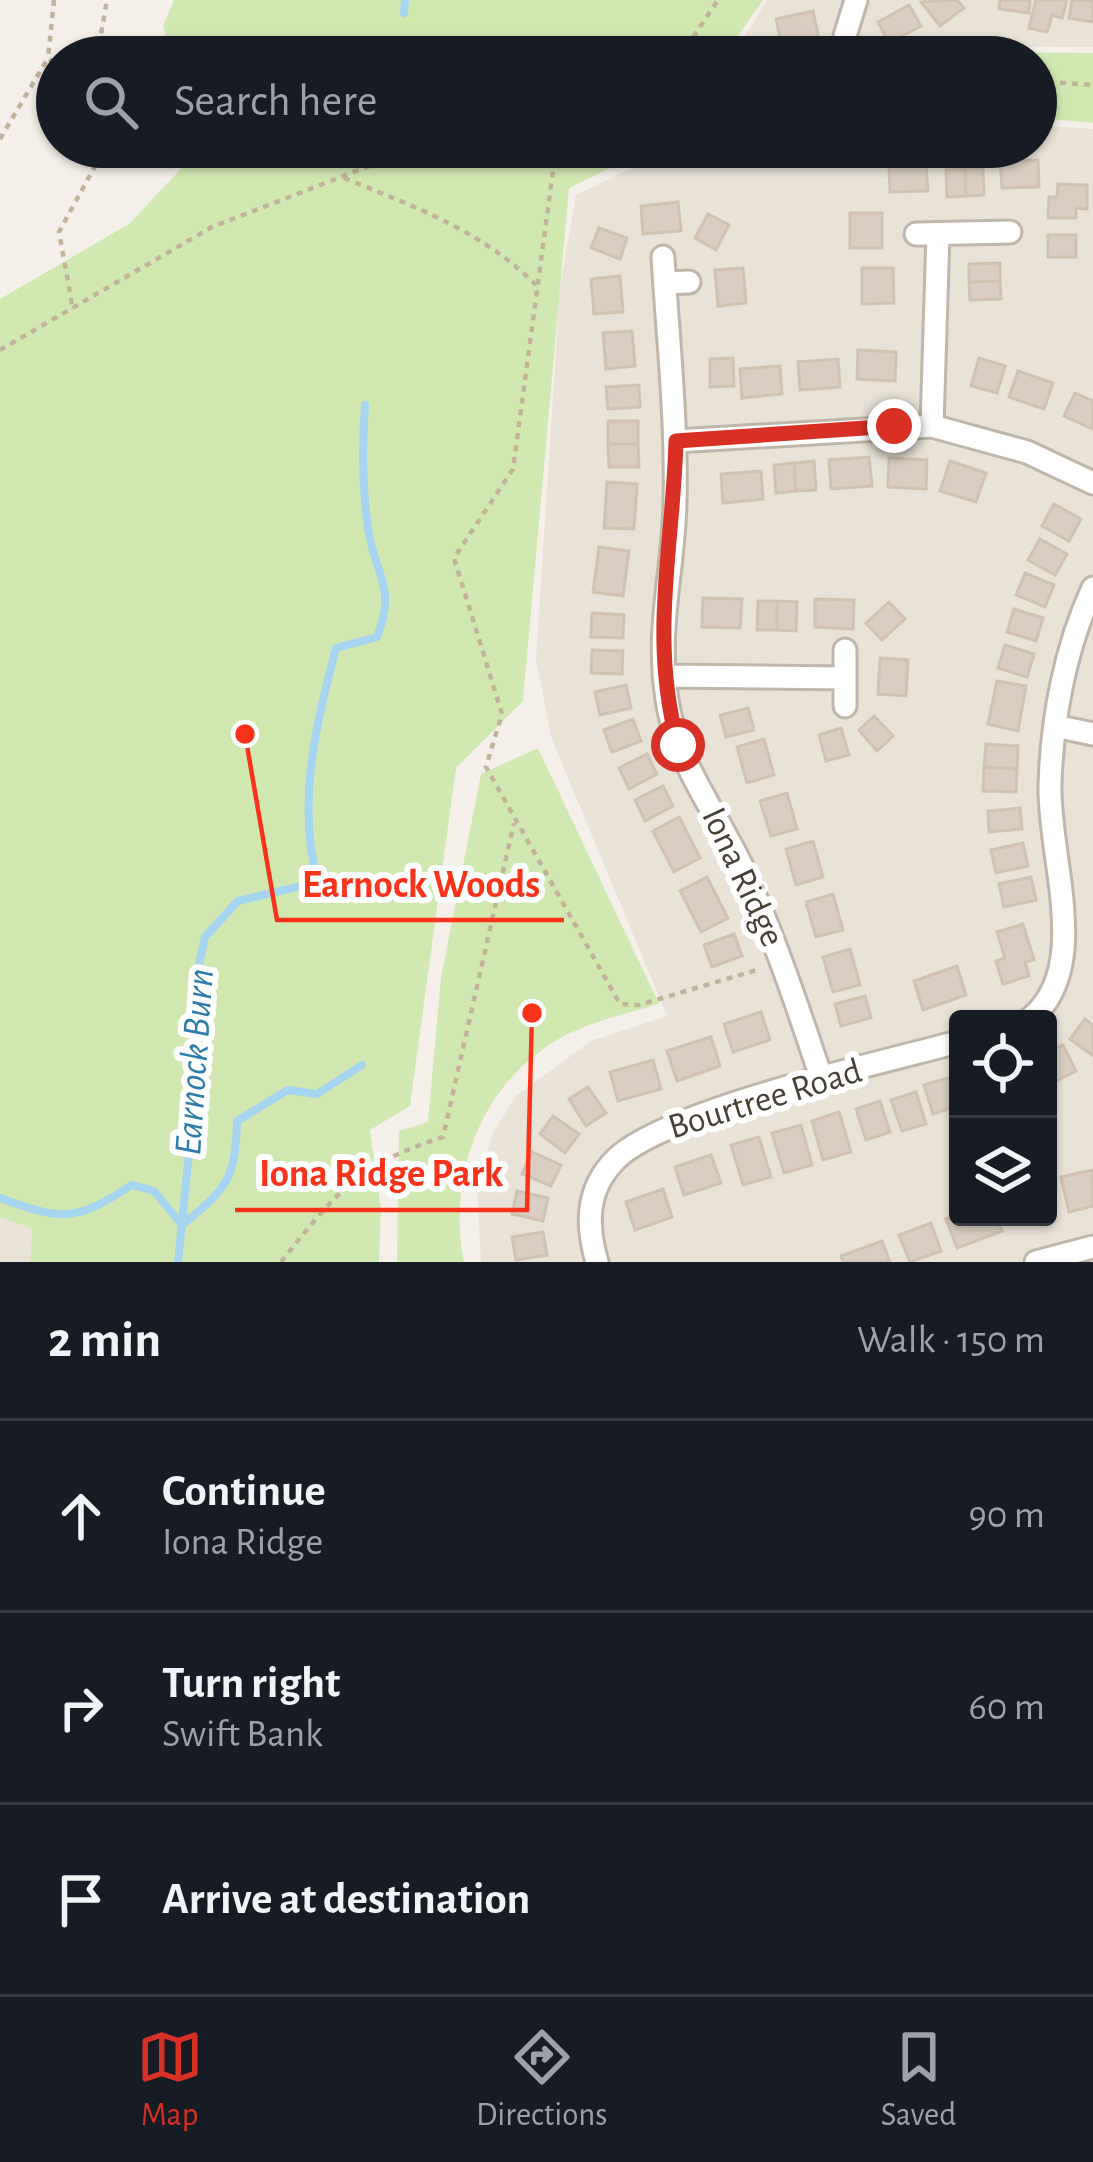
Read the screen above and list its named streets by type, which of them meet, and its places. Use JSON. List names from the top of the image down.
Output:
{
  "streets": {
    "street": ["Iona Ridge", "Bourtree Road"]
  },
  "crossings": [
    ["Iona Ridge", "Bourtree Road"]
  ],
  "water": ["Earnock Burn"],
  "places": ["Earnock Woods", "Iona Ridge Park"],
  "page": {
    "search": "Search here",
    "heading": ["2 min", "Walk · 150 m"],
    "list": [
      ["Continue", "Iona Ridge", "90 m"],
      ["Turn right", "Swift Bank", "60 m"],
      "Arrive at destination"
    ],
    "nav": ["Map", "Directions", "Saved"]
  }
}
